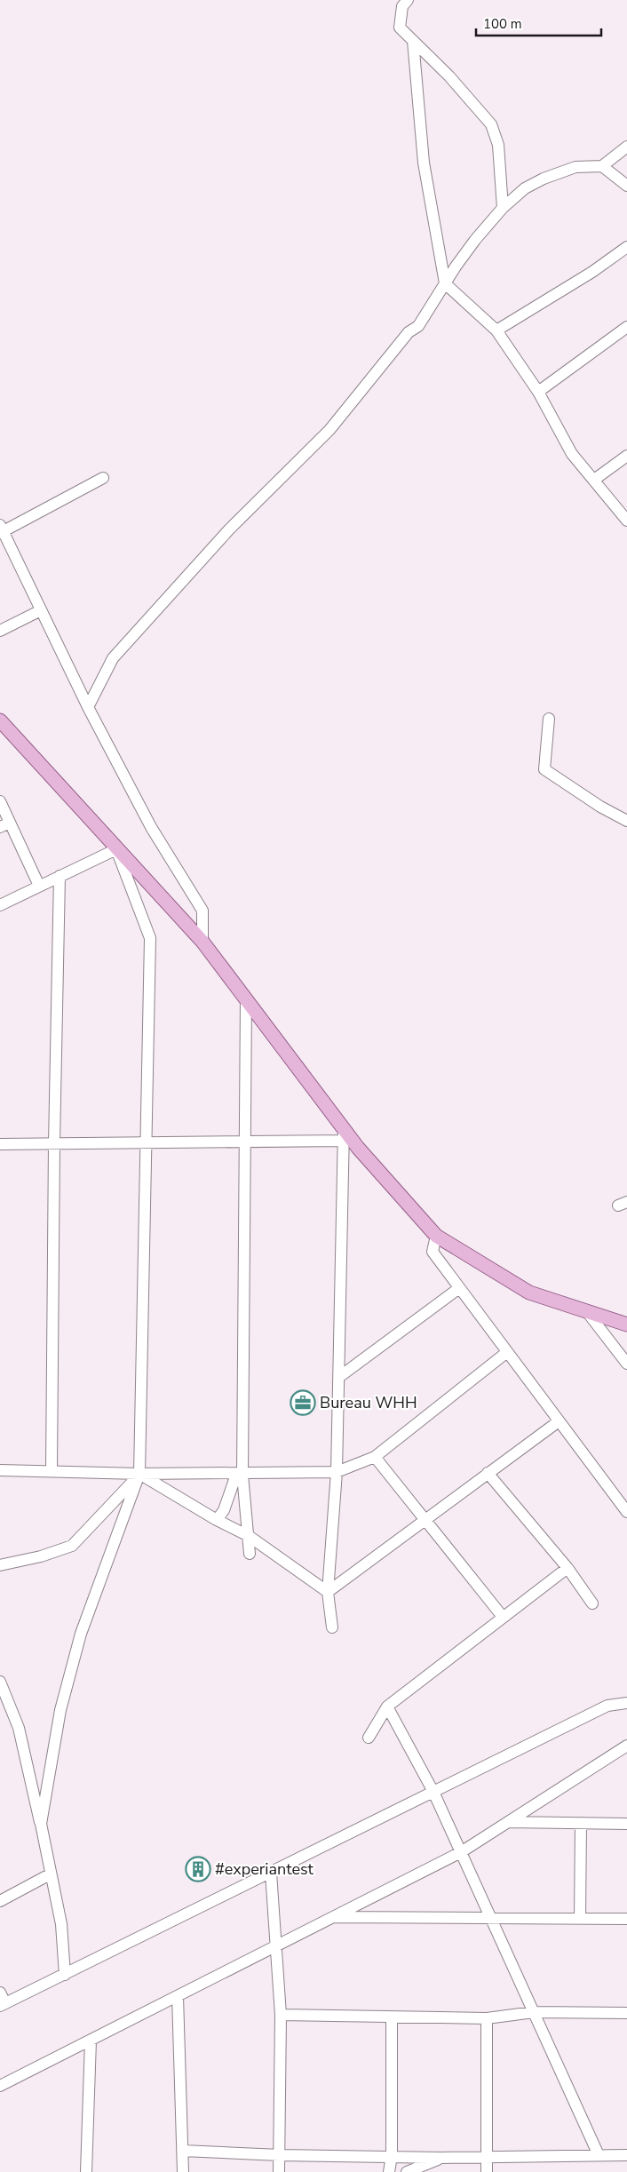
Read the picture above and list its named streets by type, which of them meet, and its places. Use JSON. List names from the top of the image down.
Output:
{
  "places": {
    "office": ["Bureau WHH"],
    "building": ["#experiantest"]
  },
  "scale_bar": "100 m"
}
